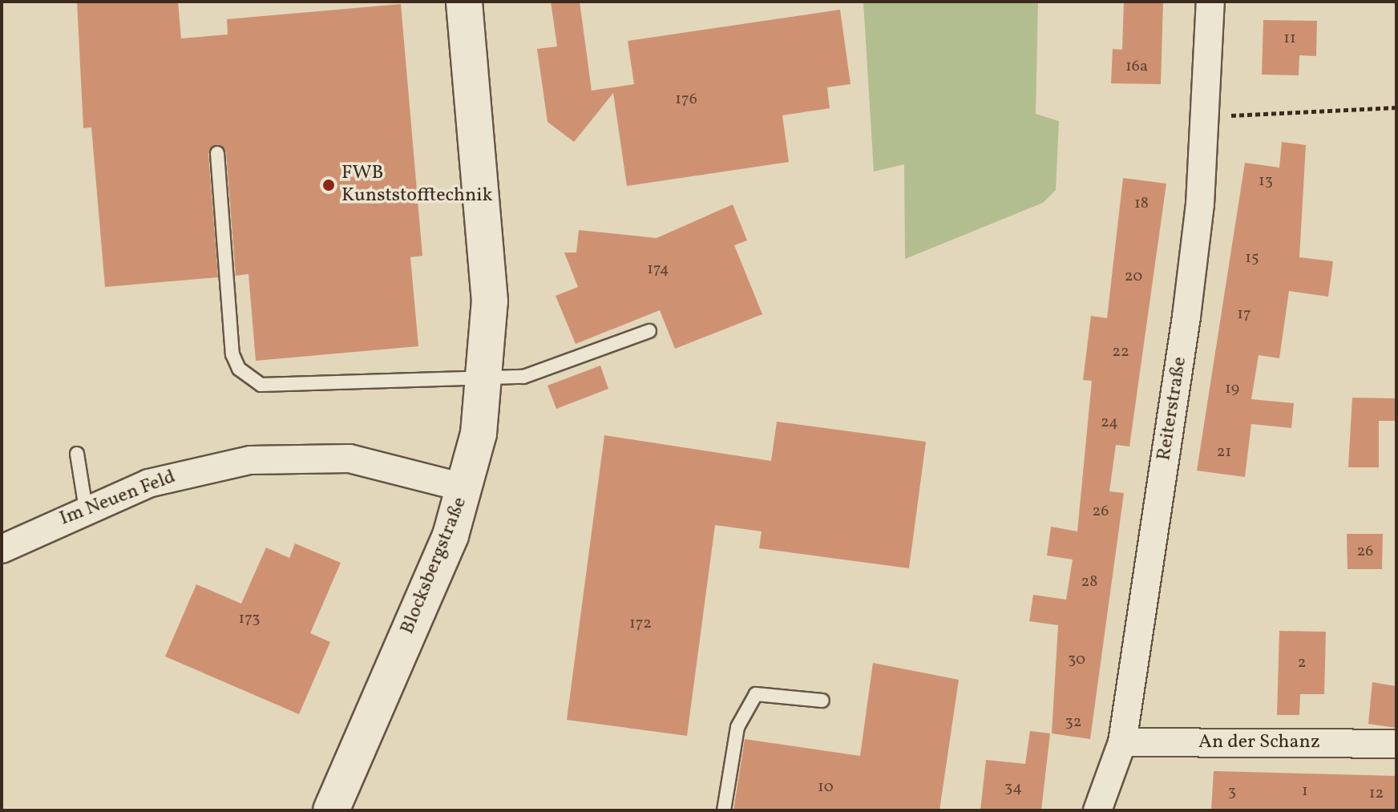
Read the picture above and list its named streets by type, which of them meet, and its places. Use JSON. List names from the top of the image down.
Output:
{
  "streets": {
    "main road": ["Blocksbergstraße"],
    "street": ["Reiterstraße", "Im Neuen Feld", "An der Schanz"]
  },
  "crossings": [
    ["Reiterstraße", "An der Schanz"],
    ["Im Neuen Feld", "Blocksbergstraße"]
  ],
  "places": ["FWB Kunststofftechnik"],
  "house_numbers": [
    "11",
    "16a",
    "176",
    "13",
    "18",
    "15",
    "174",
    "20",
    "17",
    "22",
    "19",
    "24",
    "21",
    "26",
    "26",
    "28",
    "173",
    "172",
    "30",
    "2",
    "32",
    "10",
    "34",
    "1",
    "3",
    "12"
  ]
}
